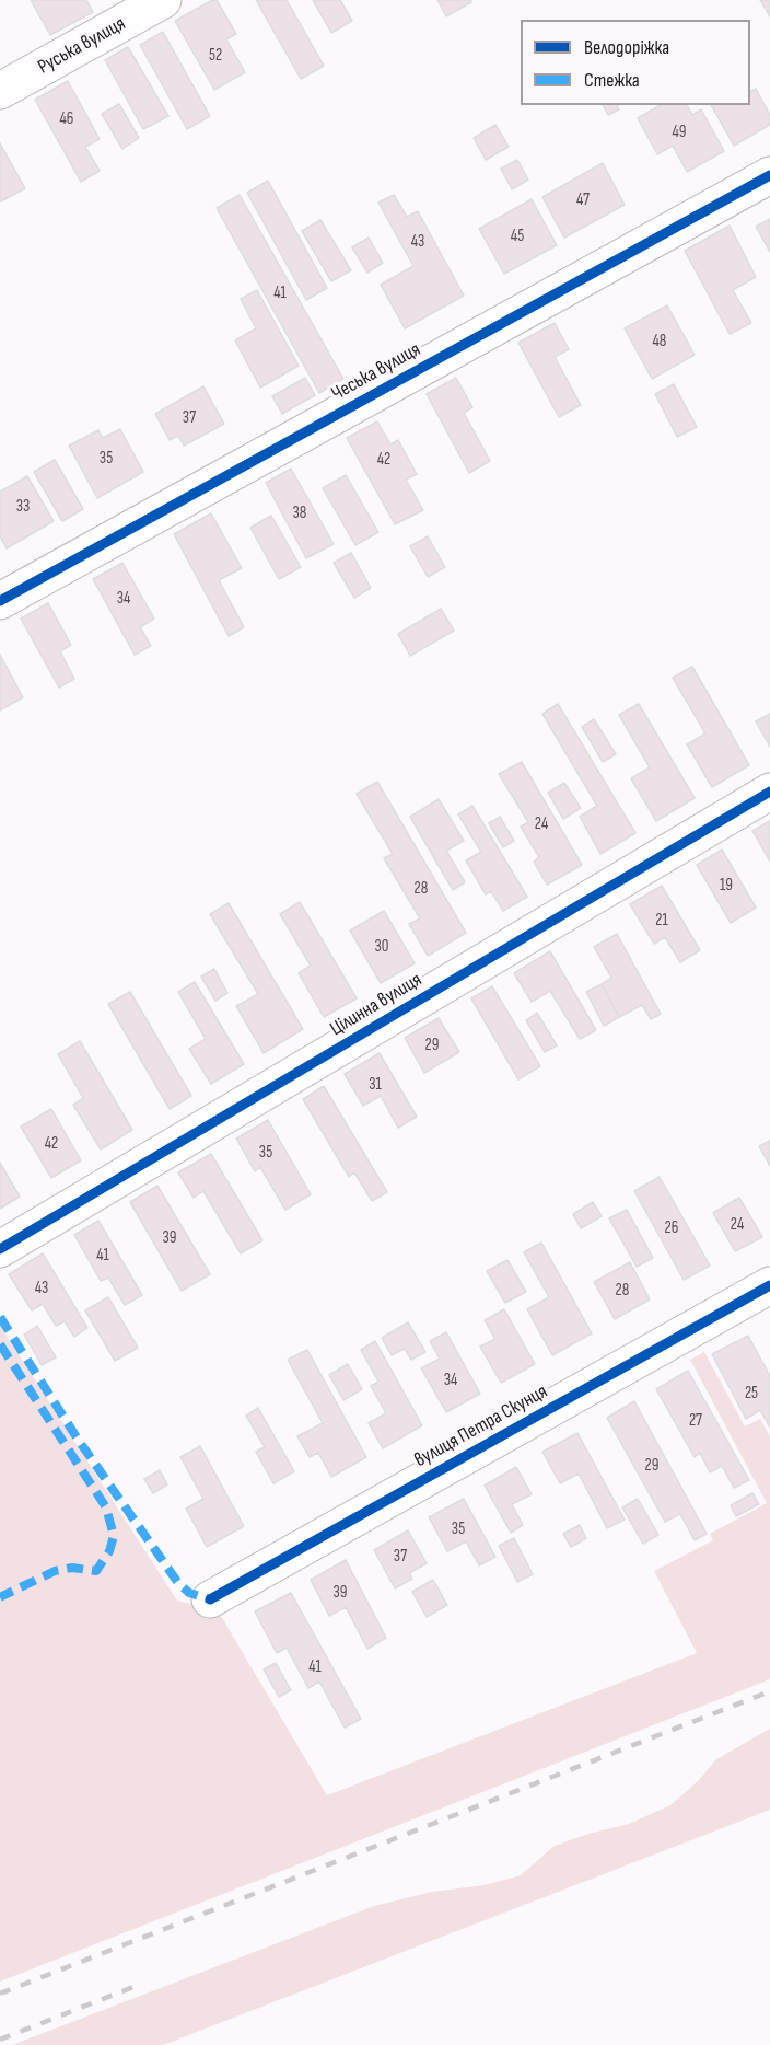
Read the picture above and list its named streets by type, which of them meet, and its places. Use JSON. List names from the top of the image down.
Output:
{
  "streets": {
    "street": [
      "Руська вулиця",
      "Чеська вулиця",
      "Цілинна вулиця",
      "вулиця Петра Скунця"
    ]
  },
  "house_numbers": [
    "52",
    "46",
    "49",
    "47",
    "45",
    "43",
    "41",
    "48",
    "37",
    "35",
    "42",
    "33",
    "38",
    "34",
    "24",
    "19",
    "28",
    "21",
    "30",
    "29",
    "31",
    "42",
    "35",
    "24",
    "26",
    "39",
    "41",
    "43",
    "28",
    "34",
    "25",
    "27",
    "29",
    "35",
    "37",
    "39",
    "41"
  ],
  "legend": ["Велодоріжка", "Стежка"]
}
